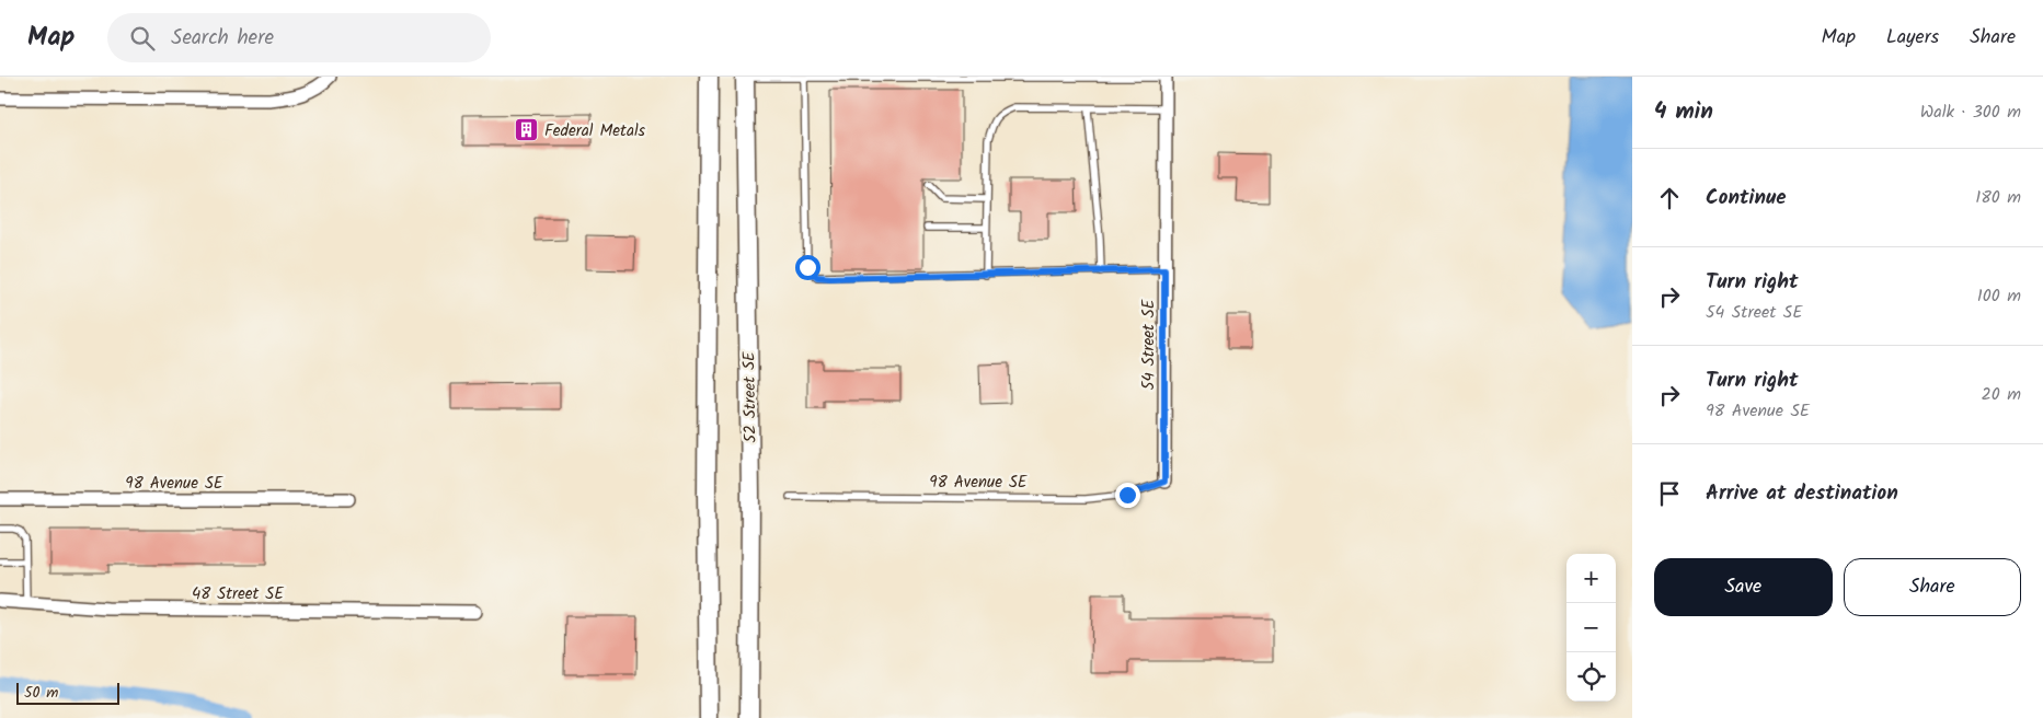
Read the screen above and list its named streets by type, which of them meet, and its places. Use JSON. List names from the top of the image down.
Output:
{
  "streets": {
    "main road": ["52 Street SE"],
    "street": ["54 Street SE", "98 Avenue SE", "48 Street SE"]
  },
  "crossings": [
    ["54 Street SE", "98 Avenue SE"]
  ],
  "places": {
    "building": ["Federal Metals"]
  },
  "scale_bar": "50 m",
  "page": {
    "header": "Map",
    "search": "Search here",
    "nav": ["Map", "Layers", "Share"],
    "heading": ["4 min", "Walk · 300 m"],
    "list": [
      ["Continue", "180 m"],
      ["Turn right", "54 Street SE", "100 m"],
      ["Turn right", "98 Avenue SE", "20 m"],
      "Arrive at destination"
    ],
    "buttons": ["Save", "Share"],
    "map_buttons": ["+", "−"],
    "scale": "50 m"
  }
}
